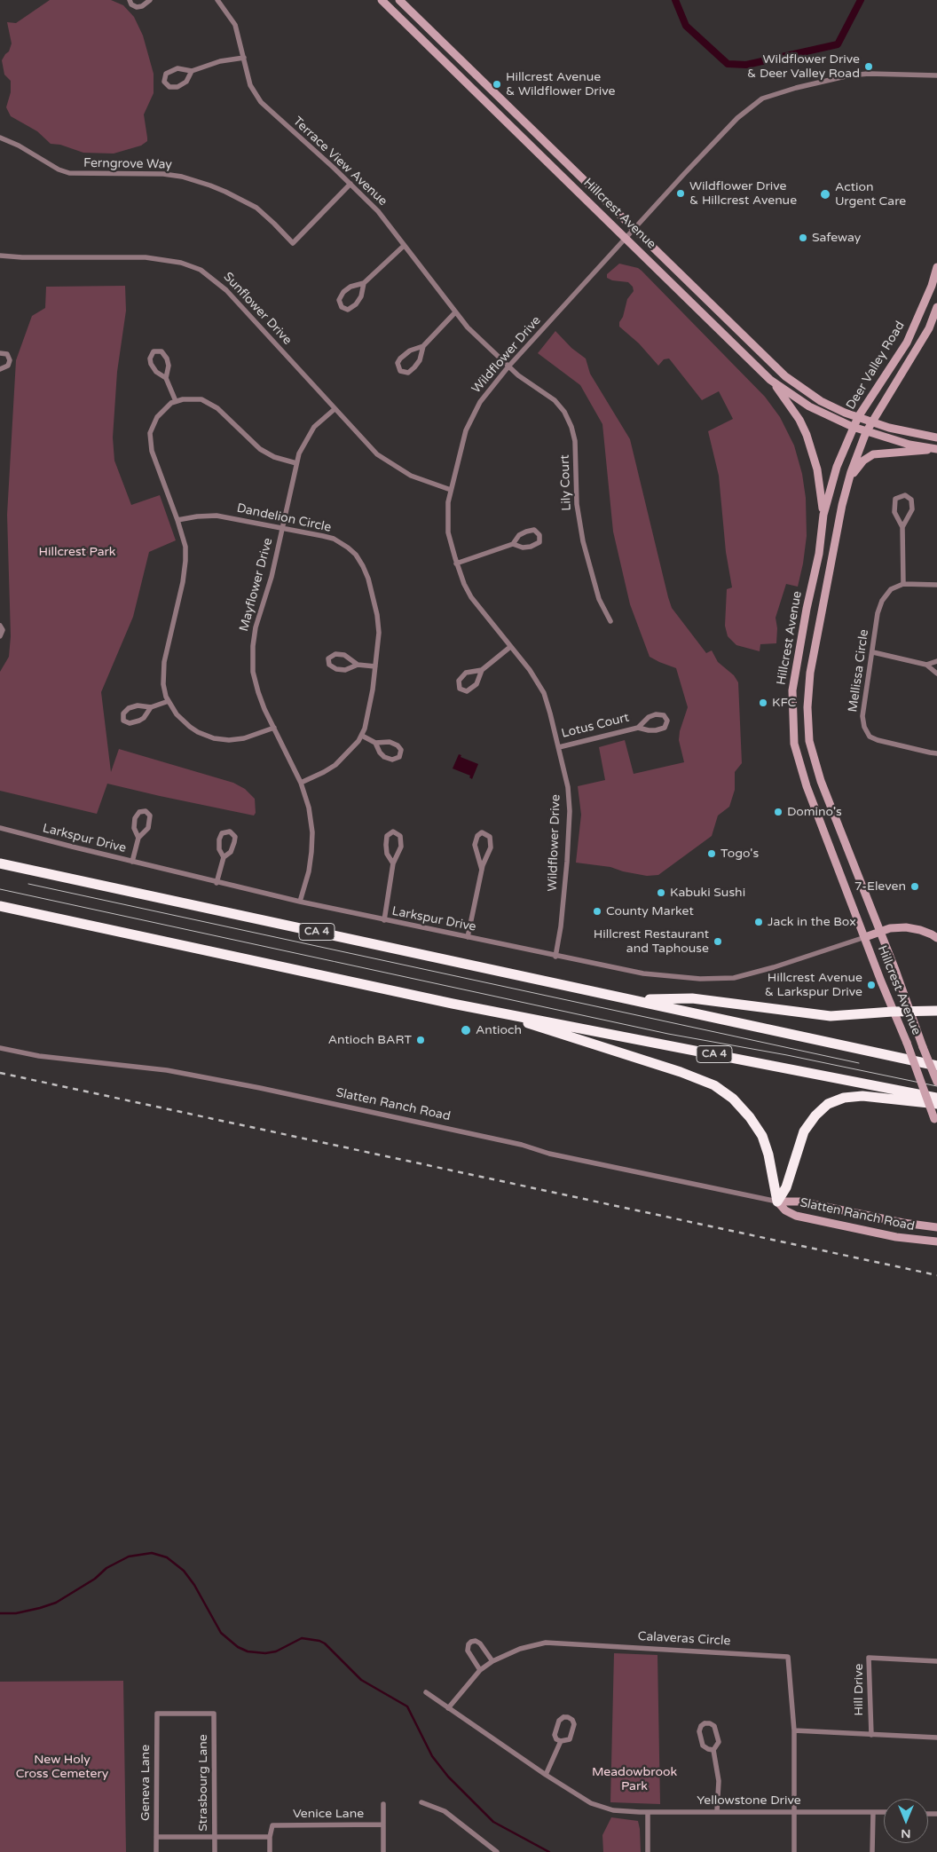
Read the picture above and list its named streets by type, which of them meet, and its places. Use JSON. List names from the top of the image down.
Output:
{
  "streets": {
    "highway": ["CA 4"],
    "main road": ["Hillcrest Avenue", "Deer Valley Road", "Slatten Ranch Road"],
    "street": [
      "Terrace View Avenue",
      "Ferngrove Way",
      "Sunflower Drive",
      "Wildflower Drive",
      "Lily Court",
      "Dandelion Circle",
      "Mayflower Drive",
      "Mellissa Circle",
      "Lotus Court",
      "Larkspur Drive",
      "Calaveras Circle",
      "Hill Drive",
      "Geneva Lane",
      "Strasbourg Lane",
      "Yellowstone Drive",
      "Venice Lane"
    ]
  },
  "crossings": [
    ["Terrace View Avenue", "Ferngrove Way"],
    ["Terrace View Avenue", "Wildflower Drive"],
    ["Terrace View Avenue", "Lily Court"],
    ["Hillcrest Avenue", "Wildflower Drive"],
    ["Hillcrest Avenue", "Deer Valley Road"],
    ["Hillcrest Avenue", "Larkspur Drive"],
    ["Sunflower Drive", "Wildflower Drive"],
    ["Sunflower Drive", "Mayflower Drive"],
    ["Wildflower Drive", "Lily Court"],
    ["Wildflower Drive", "Lotus Court"],
    ["Wildflower Drive", "Larkspur Drive"],
    ["Dandelion Circle", "Mayflower Drive"],
    ["Mayflower Drive", "Larkspur Drive"],
    ["Calaveras Circle", "Yellowstone Drive"],
    ["Geneva Lane", "Strasbourg Lane"]
  ],
  "parks": ["Hillcrest Park", "New Holy Cross Cemetery", "Meadowbrook Park"],
  "places": [
    "Wildflower Drive & Deer Valley Road",
    "Hillcrest Avenue & Wildflower Drive",
    "Wildflower Drive & Hillcrest Avenue",
    "Action Urgent Care",
    "Safeway",
    "KFC",
    "Domino's",
    "Togo's",
    "7-Eleven",
    "Kabuki Sushi",
    "County Market",
    "Jack in the Box",
    "Hillcrest Restaurant and Taphouse",
    "Hillcrest Avenue & Larkspur Drive",
    "Antioch",
    "Antioch BART"
  ],
  "north": "bottom"
}
